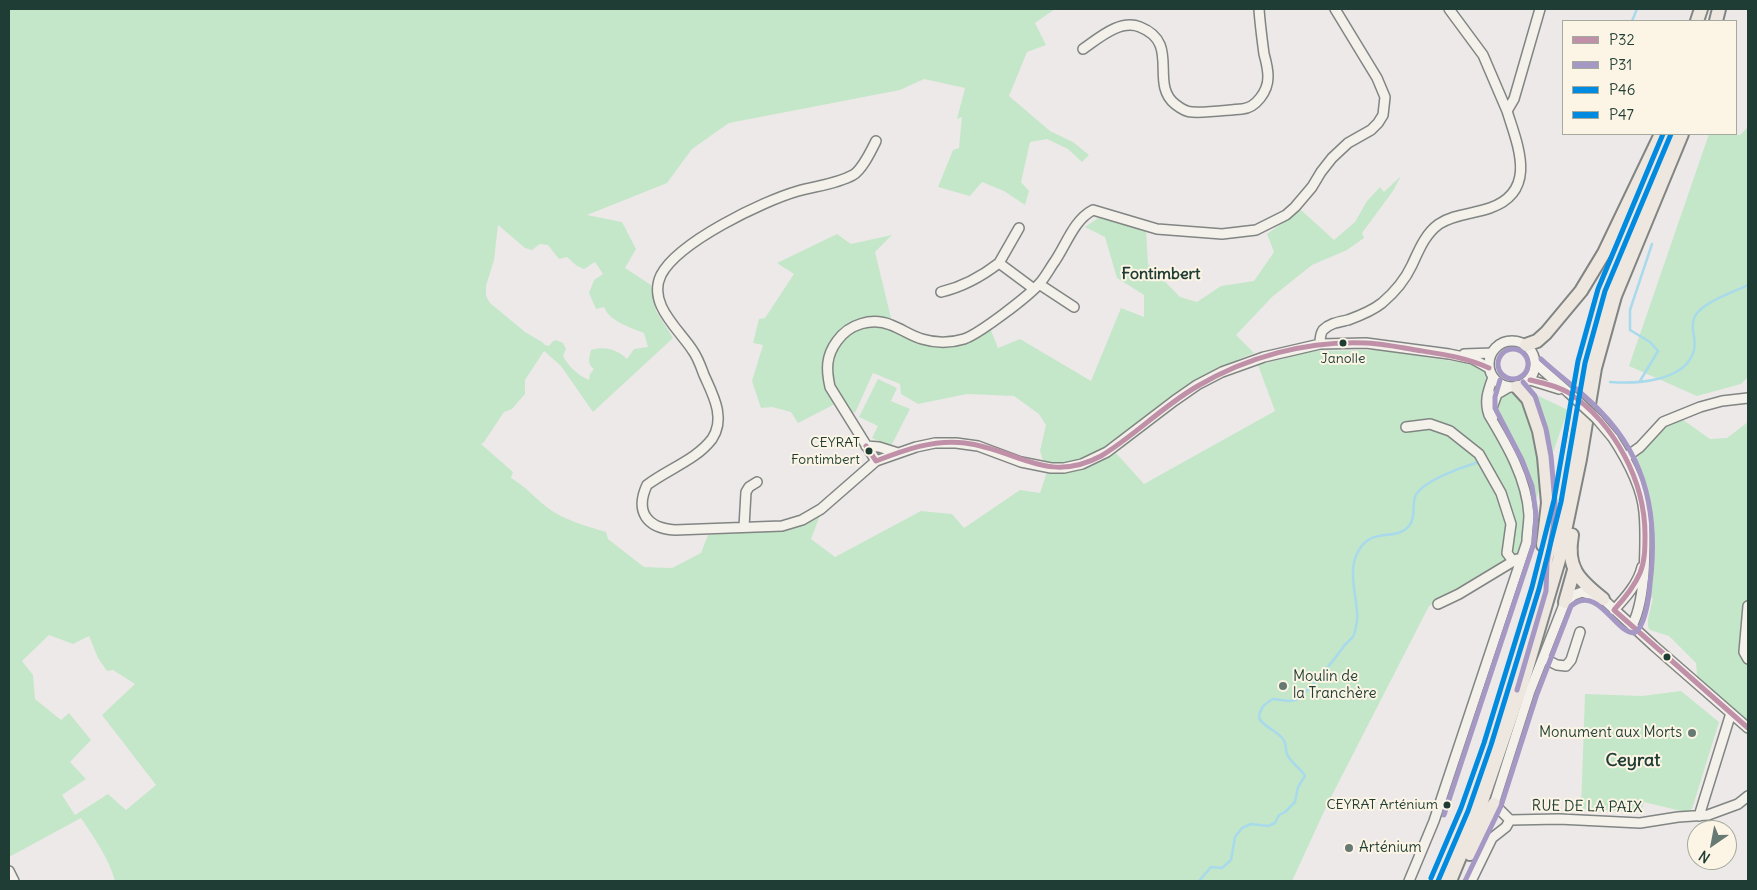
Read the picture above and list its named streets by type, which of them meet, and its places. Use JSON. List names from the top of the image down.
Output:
{
  "streets": {
    "street": ["RUE DE LA PAIX"]
  },
  "districts": ["Fontimbert", "Ceyrat"],
  "places": [
    "Janolle",
    "CEYRAT Fontimbert",
    "Moulin de la Tranchère",
    "Monument aux Morts",
    "CEYRAT Arténium",
    "Arténium"
  ],
  "lines": [
    "transit line P46",
    "transit line P47",
    "transit line P32",
    "transit line P31"
  ],
  "legend": [
    "P32",
    "P31",
    "P46",
    "P47"
  ],
  "north": "bottom left"
}
